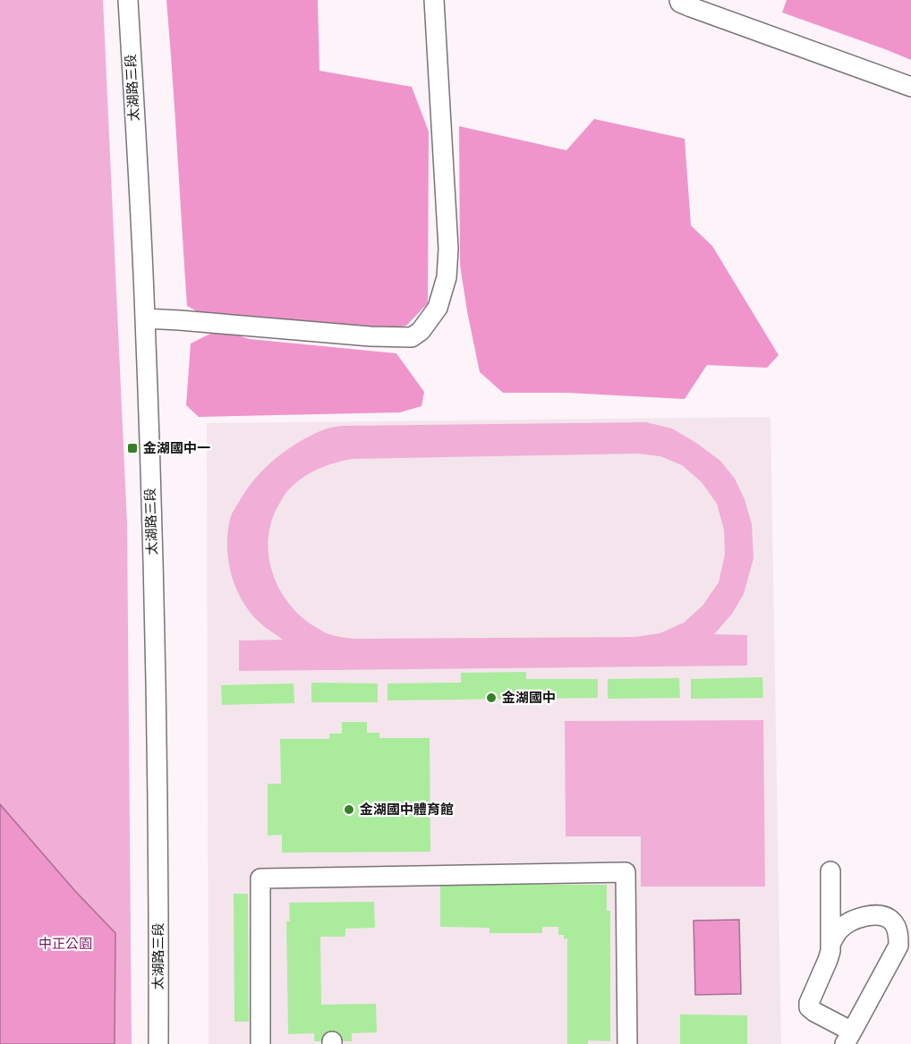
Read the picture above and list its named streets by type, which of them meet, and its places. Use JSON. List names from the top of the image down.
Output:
{
  "streets": {
    "street": ["太湖路三段"]
  },
  "parks": ["中正公園"],
  "places": {
    "transit": ["金湖國中一"],
    "other": ["金湖國中", "金湖國中體育館"]
  }
}
